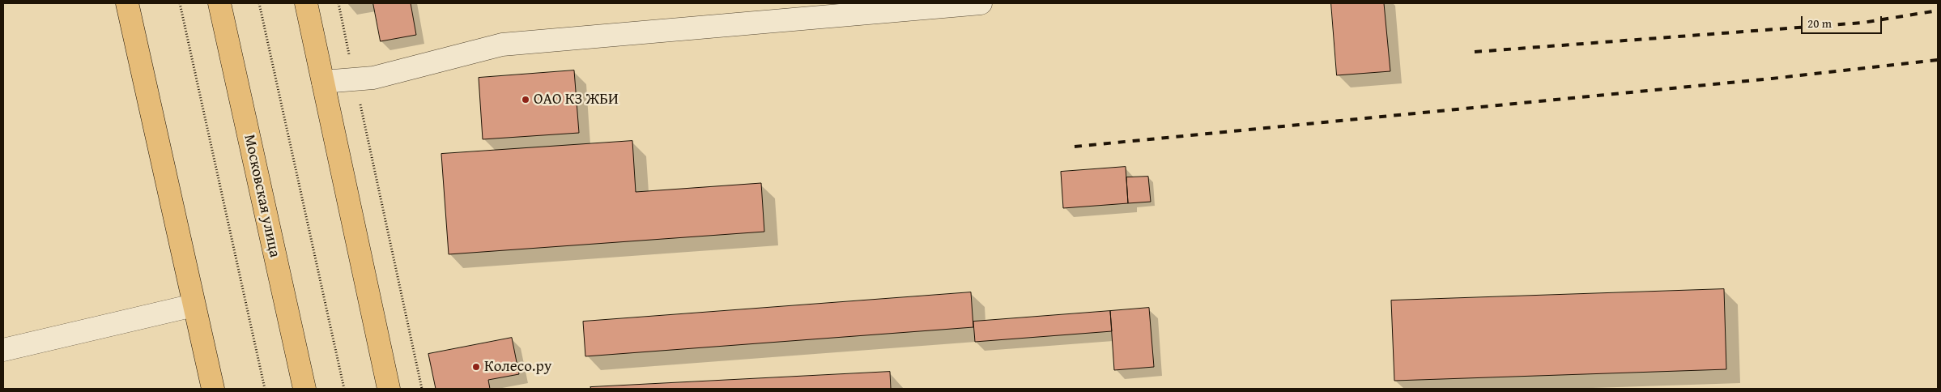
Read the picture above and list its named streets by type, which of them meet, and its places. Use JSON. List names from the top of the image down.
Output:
{
  "streets": {
    "main road": ["Московская улица"]
  },
  "places": ["ОАО КЗ ЖБИ", "Колесо.ру"],
  "scale_bar": "20 m"
}
